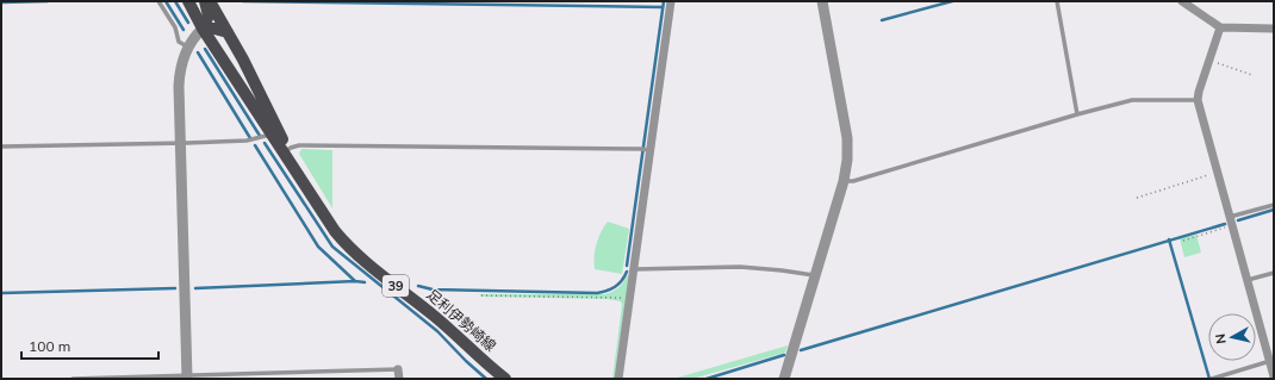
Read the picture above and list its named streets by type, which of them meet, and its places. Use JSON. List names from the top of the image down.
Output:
{
  "streets": {
    "main road": ["39", "足利伊勢崎線"]
  },
  "scale_bar": "100 m",
  "north": "left"
}
